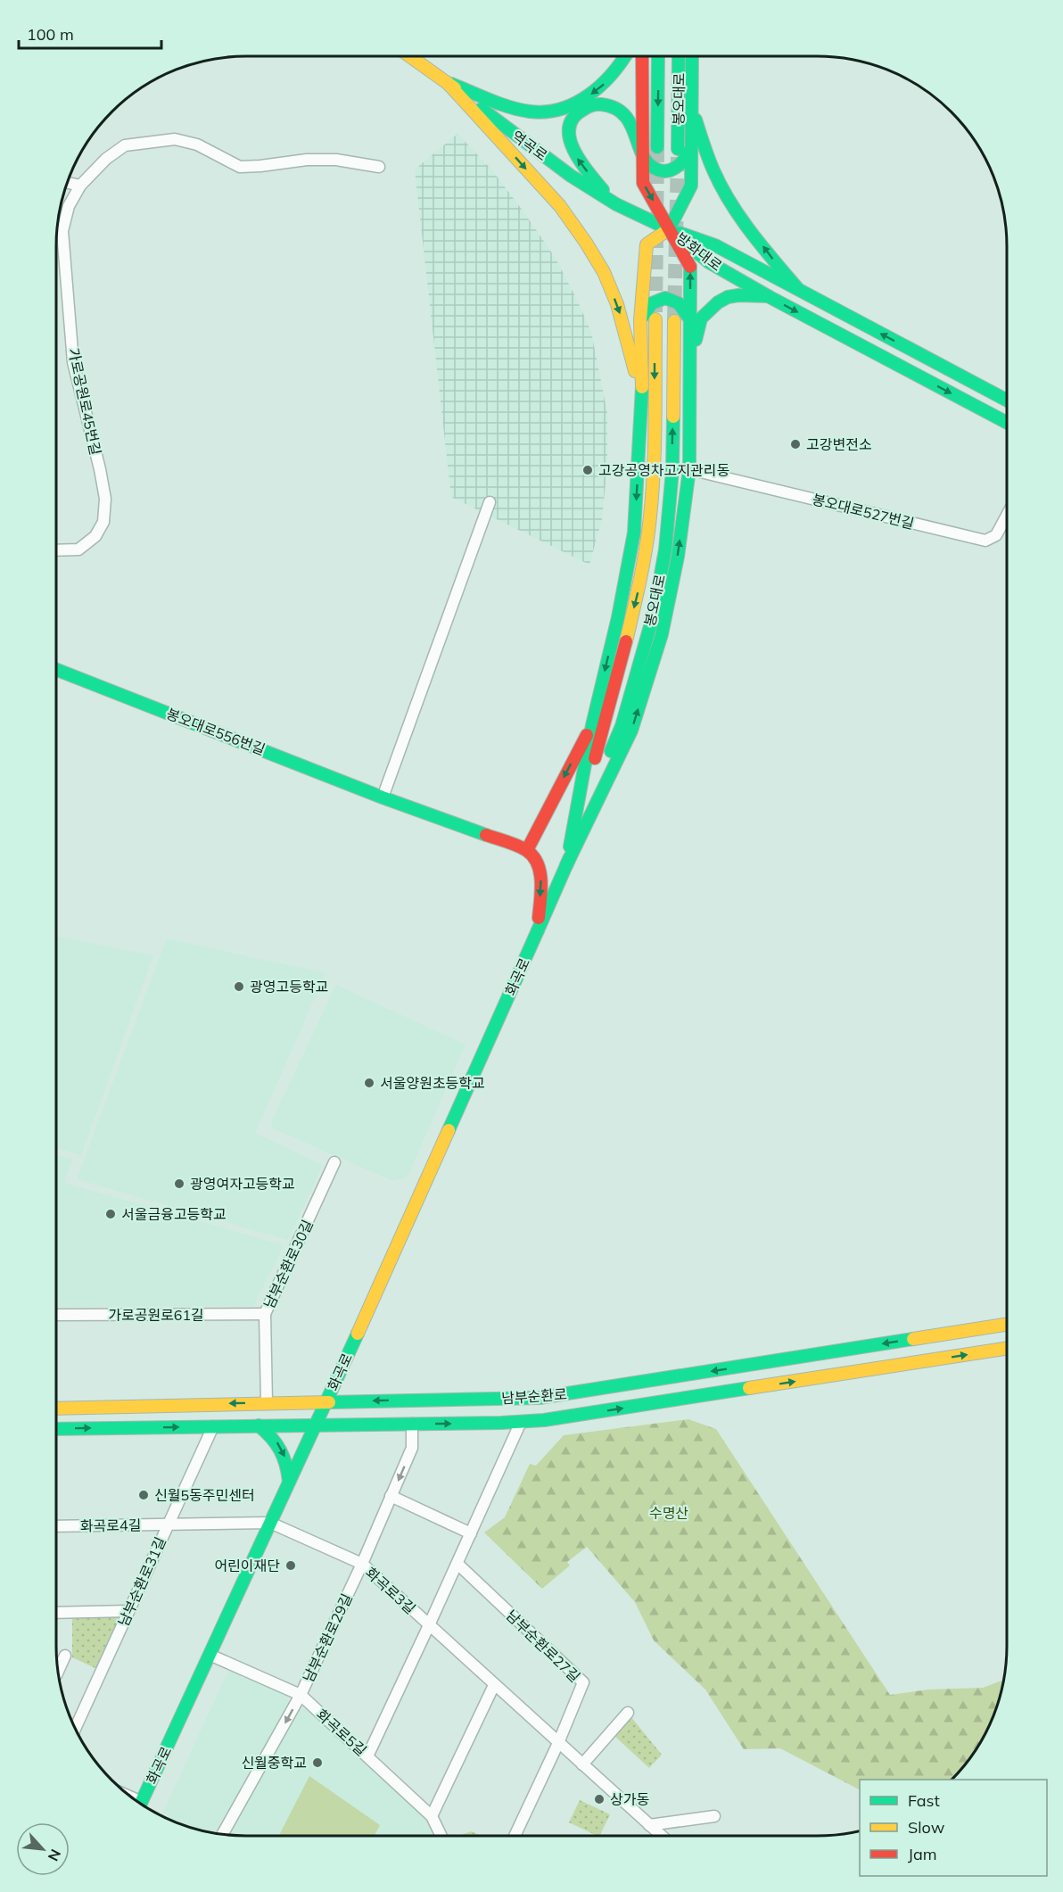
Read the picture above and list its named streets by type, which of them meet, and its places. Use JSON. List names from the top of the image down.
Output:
{
  "streets": {
    "street": [
      "봉오대로",
      "역곡로",
      "방화대로",
      "가로공원로45번길",
      "봉오대로527번길",
      "봉오대로556번길",
      "화곡로",
      "남부순환로30길",
      "가로공원로61길",
      "남부순환로",
      "화곡로4길",
      "남부순환로31길",
      "화곡로3길",
      "남부순환로29길",
      "남부순환로27길",
      "화곡로5길"
    ]
  },
  "crossings": [
    ["봉오대로", "화곡로"],
    ["역곡로", "방화대로"],
    ["화곡로", "남부순환로"],
    ["화곡로", "화곡로4길"],
    ["화곡로", "화곡로3길"],
    ["화곡로", "화곡로5길"],
    ["남부순환로30길", "가로공원로61길"],
    ["남부순환로30길", "남부순환로"],
    ["남부순환로", "남부순환로31길"],
    ["남부순환로", "남부순환로29길"],
    ["화곡로4길", "남부순환로31길"],
    ["화곡로4길", "화곡로3길"],
    ["화곡로3길", "남부순환로29길"],
    ["화곡로3길", "남부순환로27길"],
    ["남부순환로29길", "화곡로5길"]
  ],
  "parks": ["수명산"],
  "places": [
    "고강변전소",
    "고강공영차고지관리동",
    "광영고등학교",
    "서울양원초등학교",
    "광영여자고등학교",
    "서울금융고등학교",
    "신월5동주민센터",
    "어린이재단",
    "신월중학교",
    "상가동"
  ],
  "legend": ["Fast", "Slow", "Jam"],
  "scale_bar": "100 m",
  "north": "bottom right"
}
